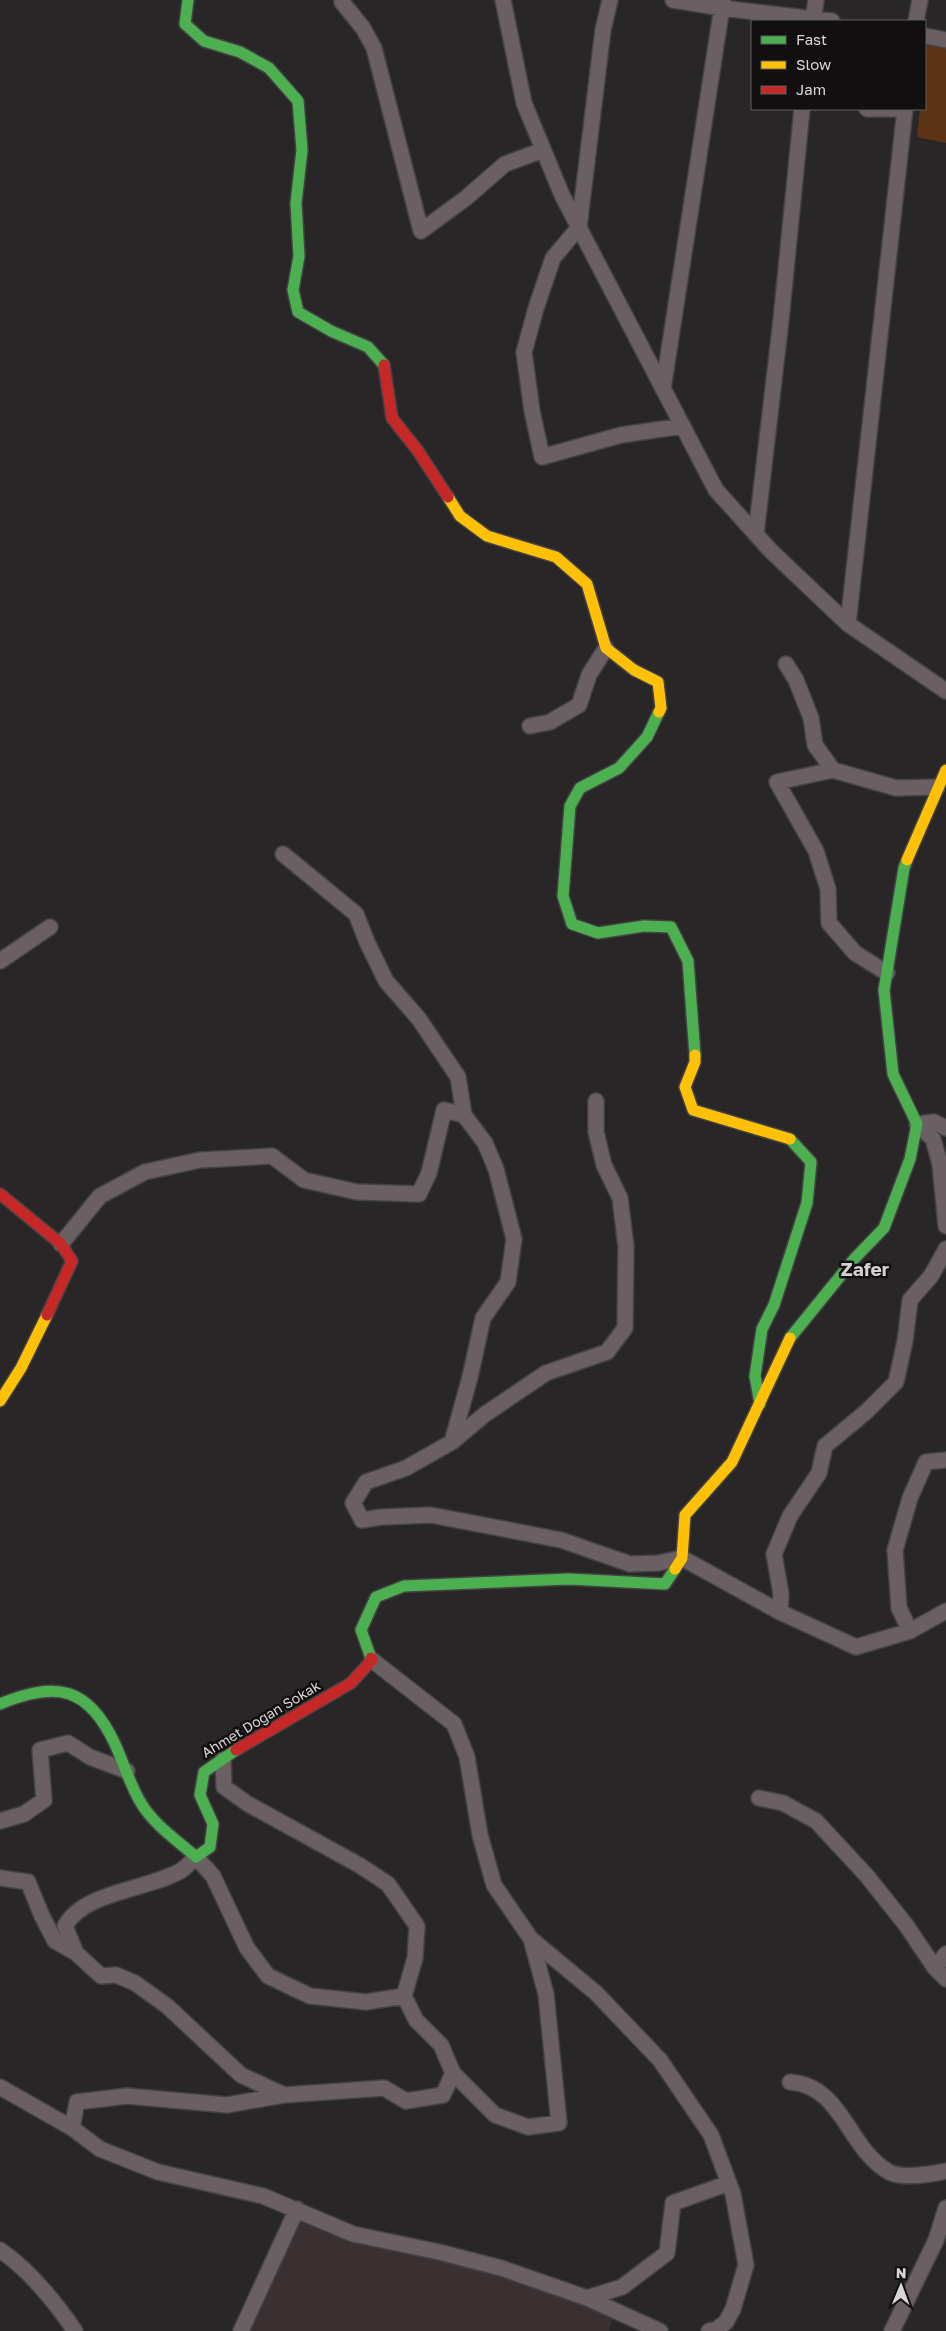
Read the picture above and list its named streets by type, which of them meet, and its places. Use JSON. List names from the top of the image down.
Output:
{
  "streets": {
    "street": ["Ahmet Doğan Sokak"]
  },
  "districts": ["Zafer"],
  "legend": ["Fast", "Slow", "Jam"],
  "north": "top"
}
